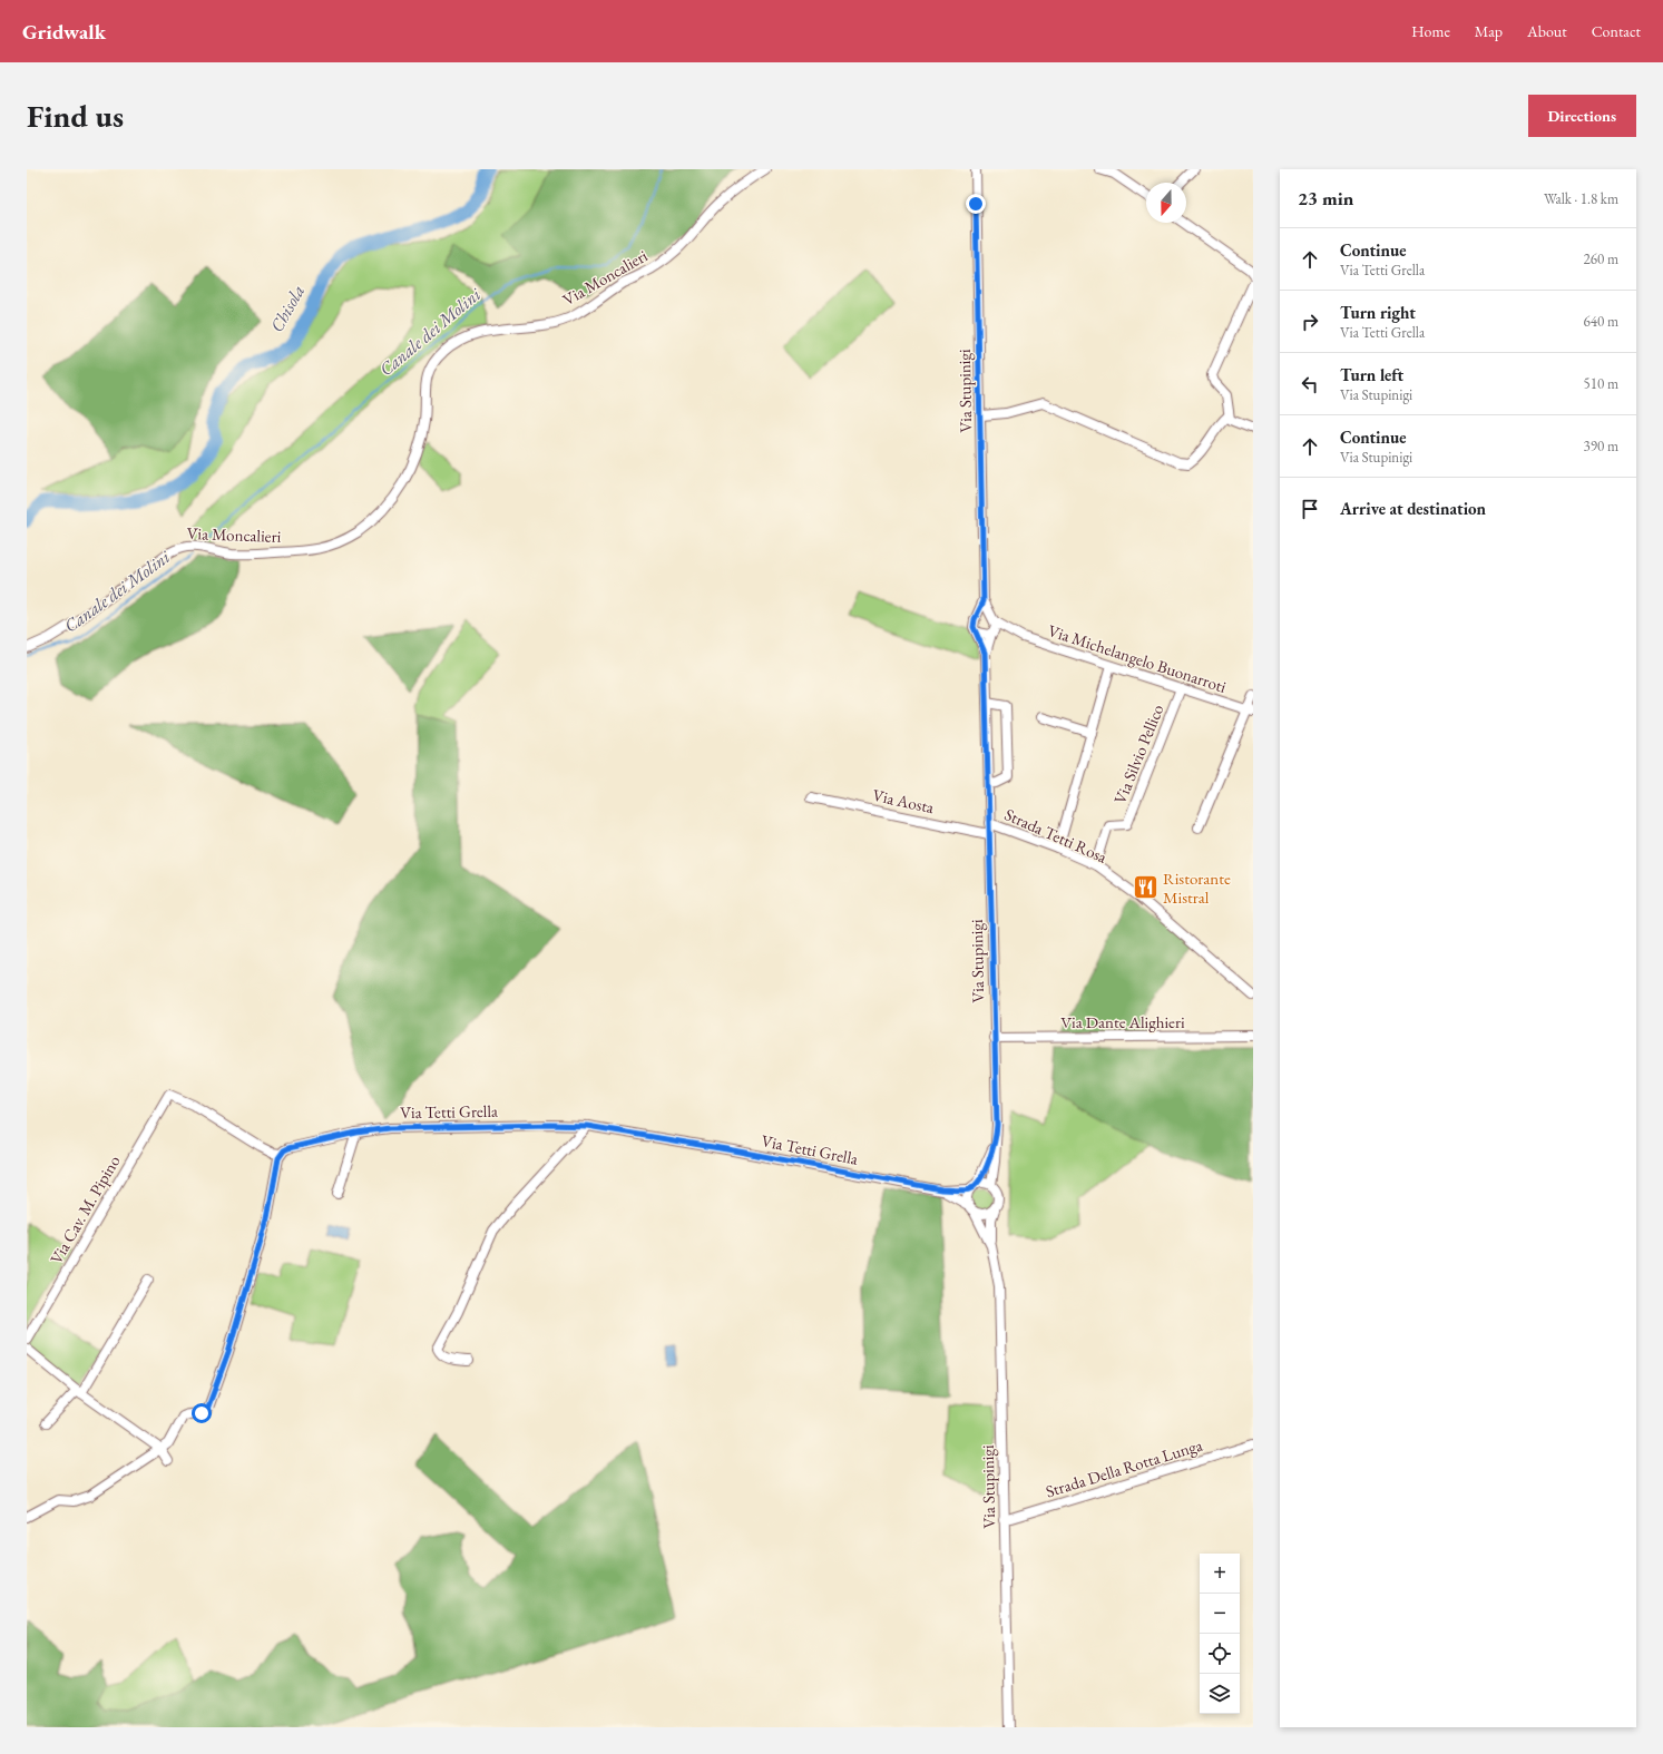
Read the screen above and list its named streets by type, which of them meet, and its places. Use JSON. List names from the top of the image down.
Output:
{
  "streets": {
    "street": [
      "Via Moncalieri",
      "Via Stupinigi",
      "Via Michelangelo Buonarroti",
      "Via Silvio Pellico",
      "Via Aosta",
      "Strada Tetti Rosa",
      "Via Dante Alighieri",
      "Via Tetti Grella",
      "Via Cav. M. Pipino",
      "Strada Della Rotta Lunga"
    ]
  },
  "crossings": [
    ["Via Stupinigi", "Via Michelangelo Buonarroti"],
    ["Via Stupinigi", "Via Aosta"],
    ["Via Stupinigi", "Strada Tetti Rosa"],
    ["Via Stupinigi", "Via Dante Alighieri"],
    ["Via Stupinigi", "Via Tetti Grella"],
    ["Via Stupinigi", "Strada Della Rotta Lunga"],
    ["Via Michelangelo Buonarroti", "Via Silvio Pellico"],
    ["Via Silvio Pellico", "Strada Tetti Rosa"],
    ["Via Tetti Grella", "Via Cav. M. Pipino"]
  ],
  "water": ["Chisola", "Canale dei Molini"],
  "places": {
    "restaurant": ["Ristorante Mistral"]
  },
  "north": "bottom",
  "page": {
    "header": "Gridwalk",
    "nav": [
      "Home",
      "Map",
      "About",
      "Contact"
    ],
    "buttons": "Directions",
    "title": "Find us",
    "heading": ["23 min", "Walk · 1.8 km"],
    "list": [
      ["Continue", "Via Tetti Grella", "260 m"],
      ["Turn right", "Via Tetti Grella", "640 m"],
      ["Turn left", "Via Stupinigi", "510 m"],
      ["Continue", "Via Stupinigi", "390 m"],
      "Arrive at destination"
    ],
    "map_buttons": ["+", "−"]
  }
}
